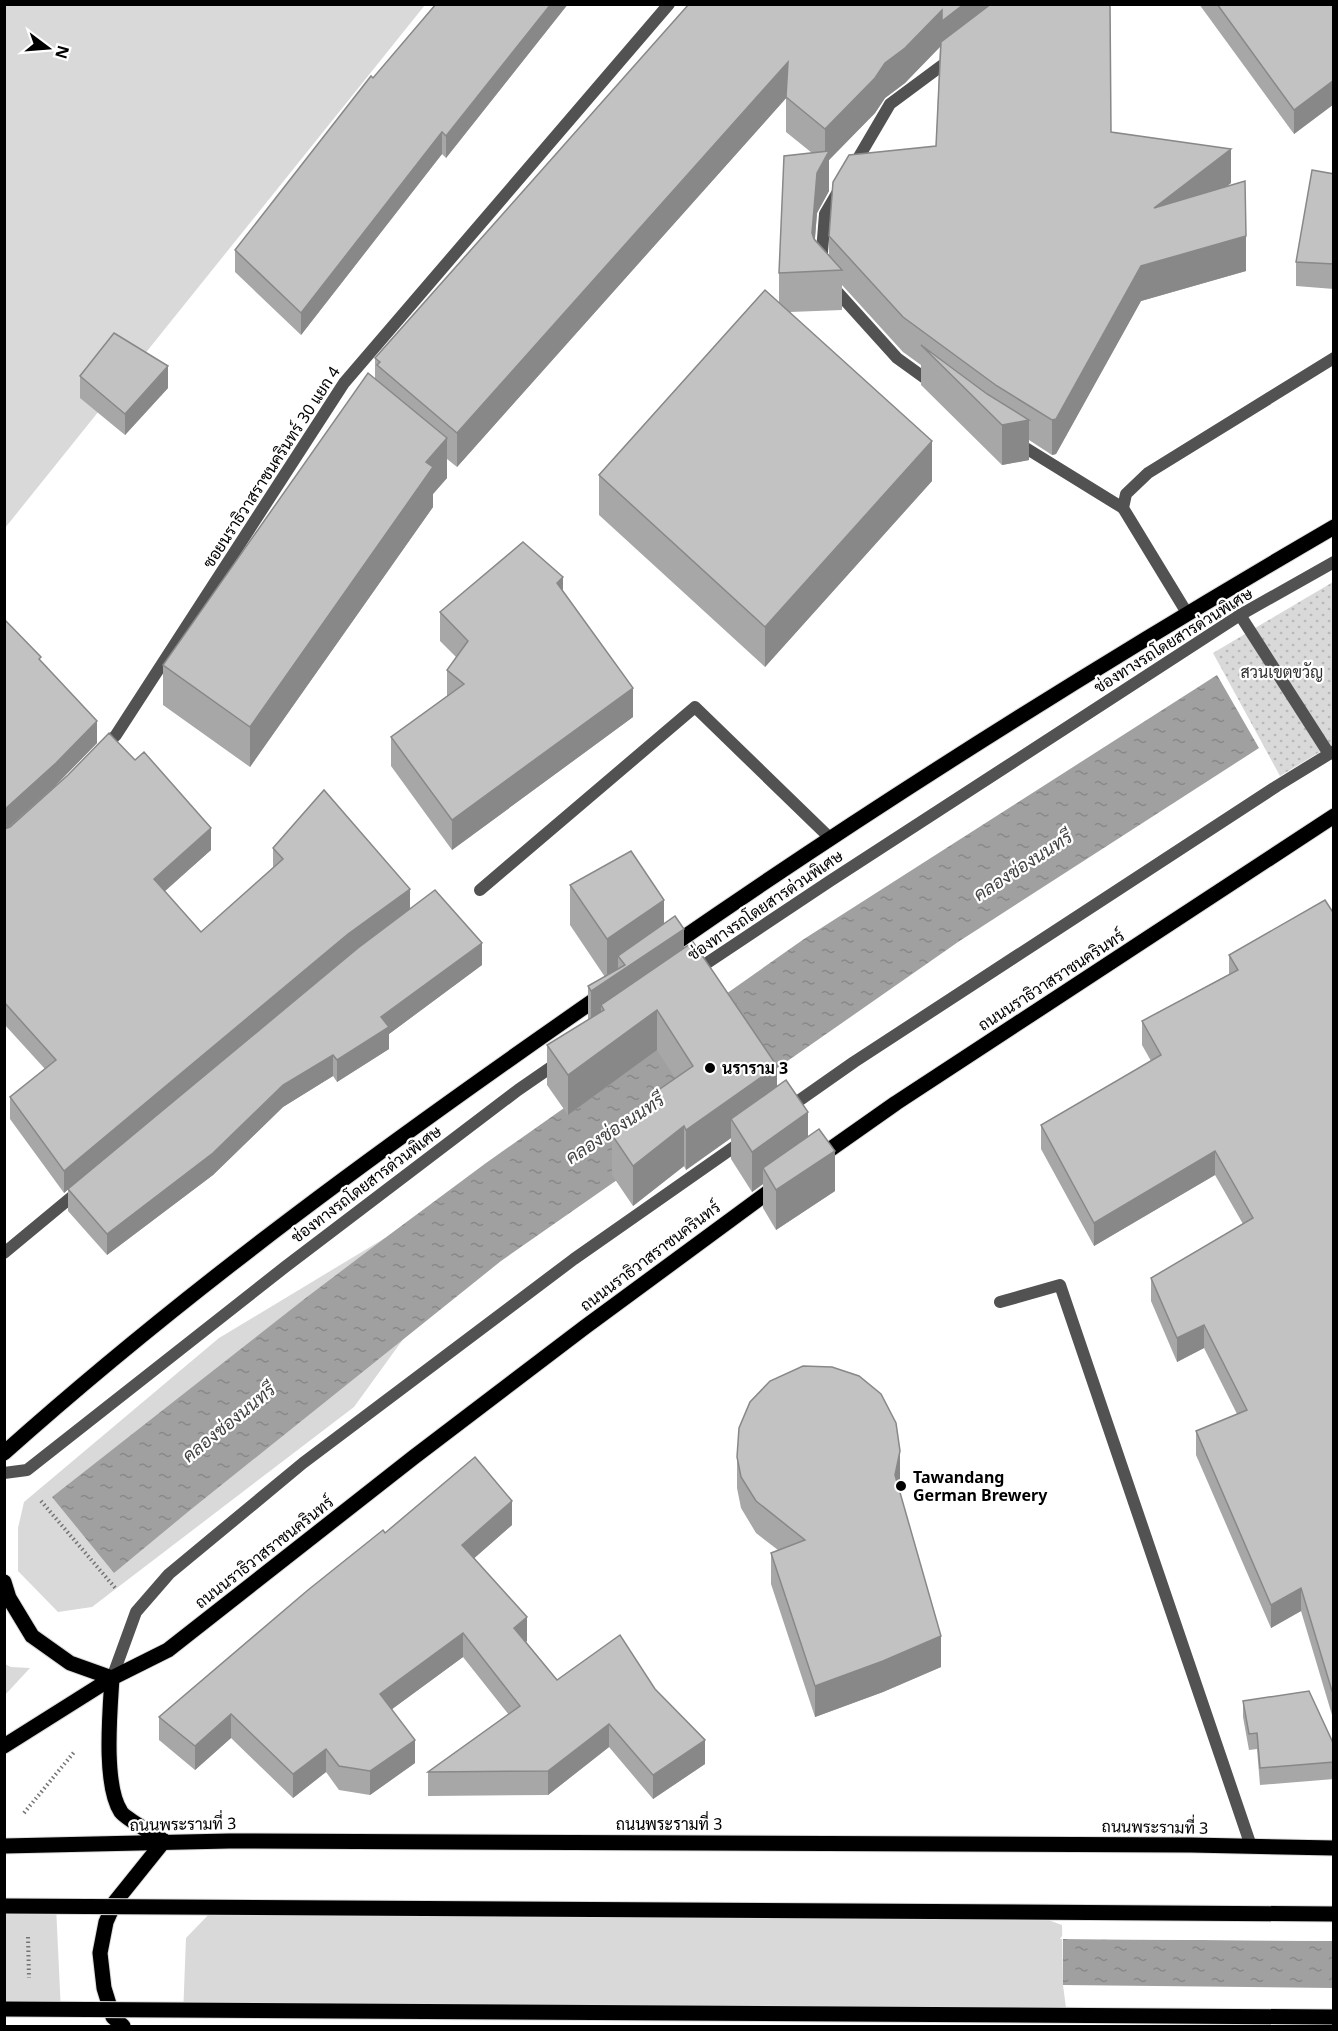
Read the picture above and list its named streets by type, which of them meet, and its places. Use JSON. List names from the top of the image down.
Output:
{
  "streets": {
    "main road": ["ถนนนราธิวาสราชนครินทร์", "ถนนพระรามที่ 3"],
    "street": ["ซอยนราธิวาสราชนครินทร์ 30 แยก 4", "ช่องทางรถโดยสารด่วนพิเศษ"]
  },
  "water": ["คลองช่องนนทรี"],
  "parks": ["สวนเขตขวัญ"],
  "places": ["นราราม 3", "Tawandang German Brewery"],
  "north": "right"
}
